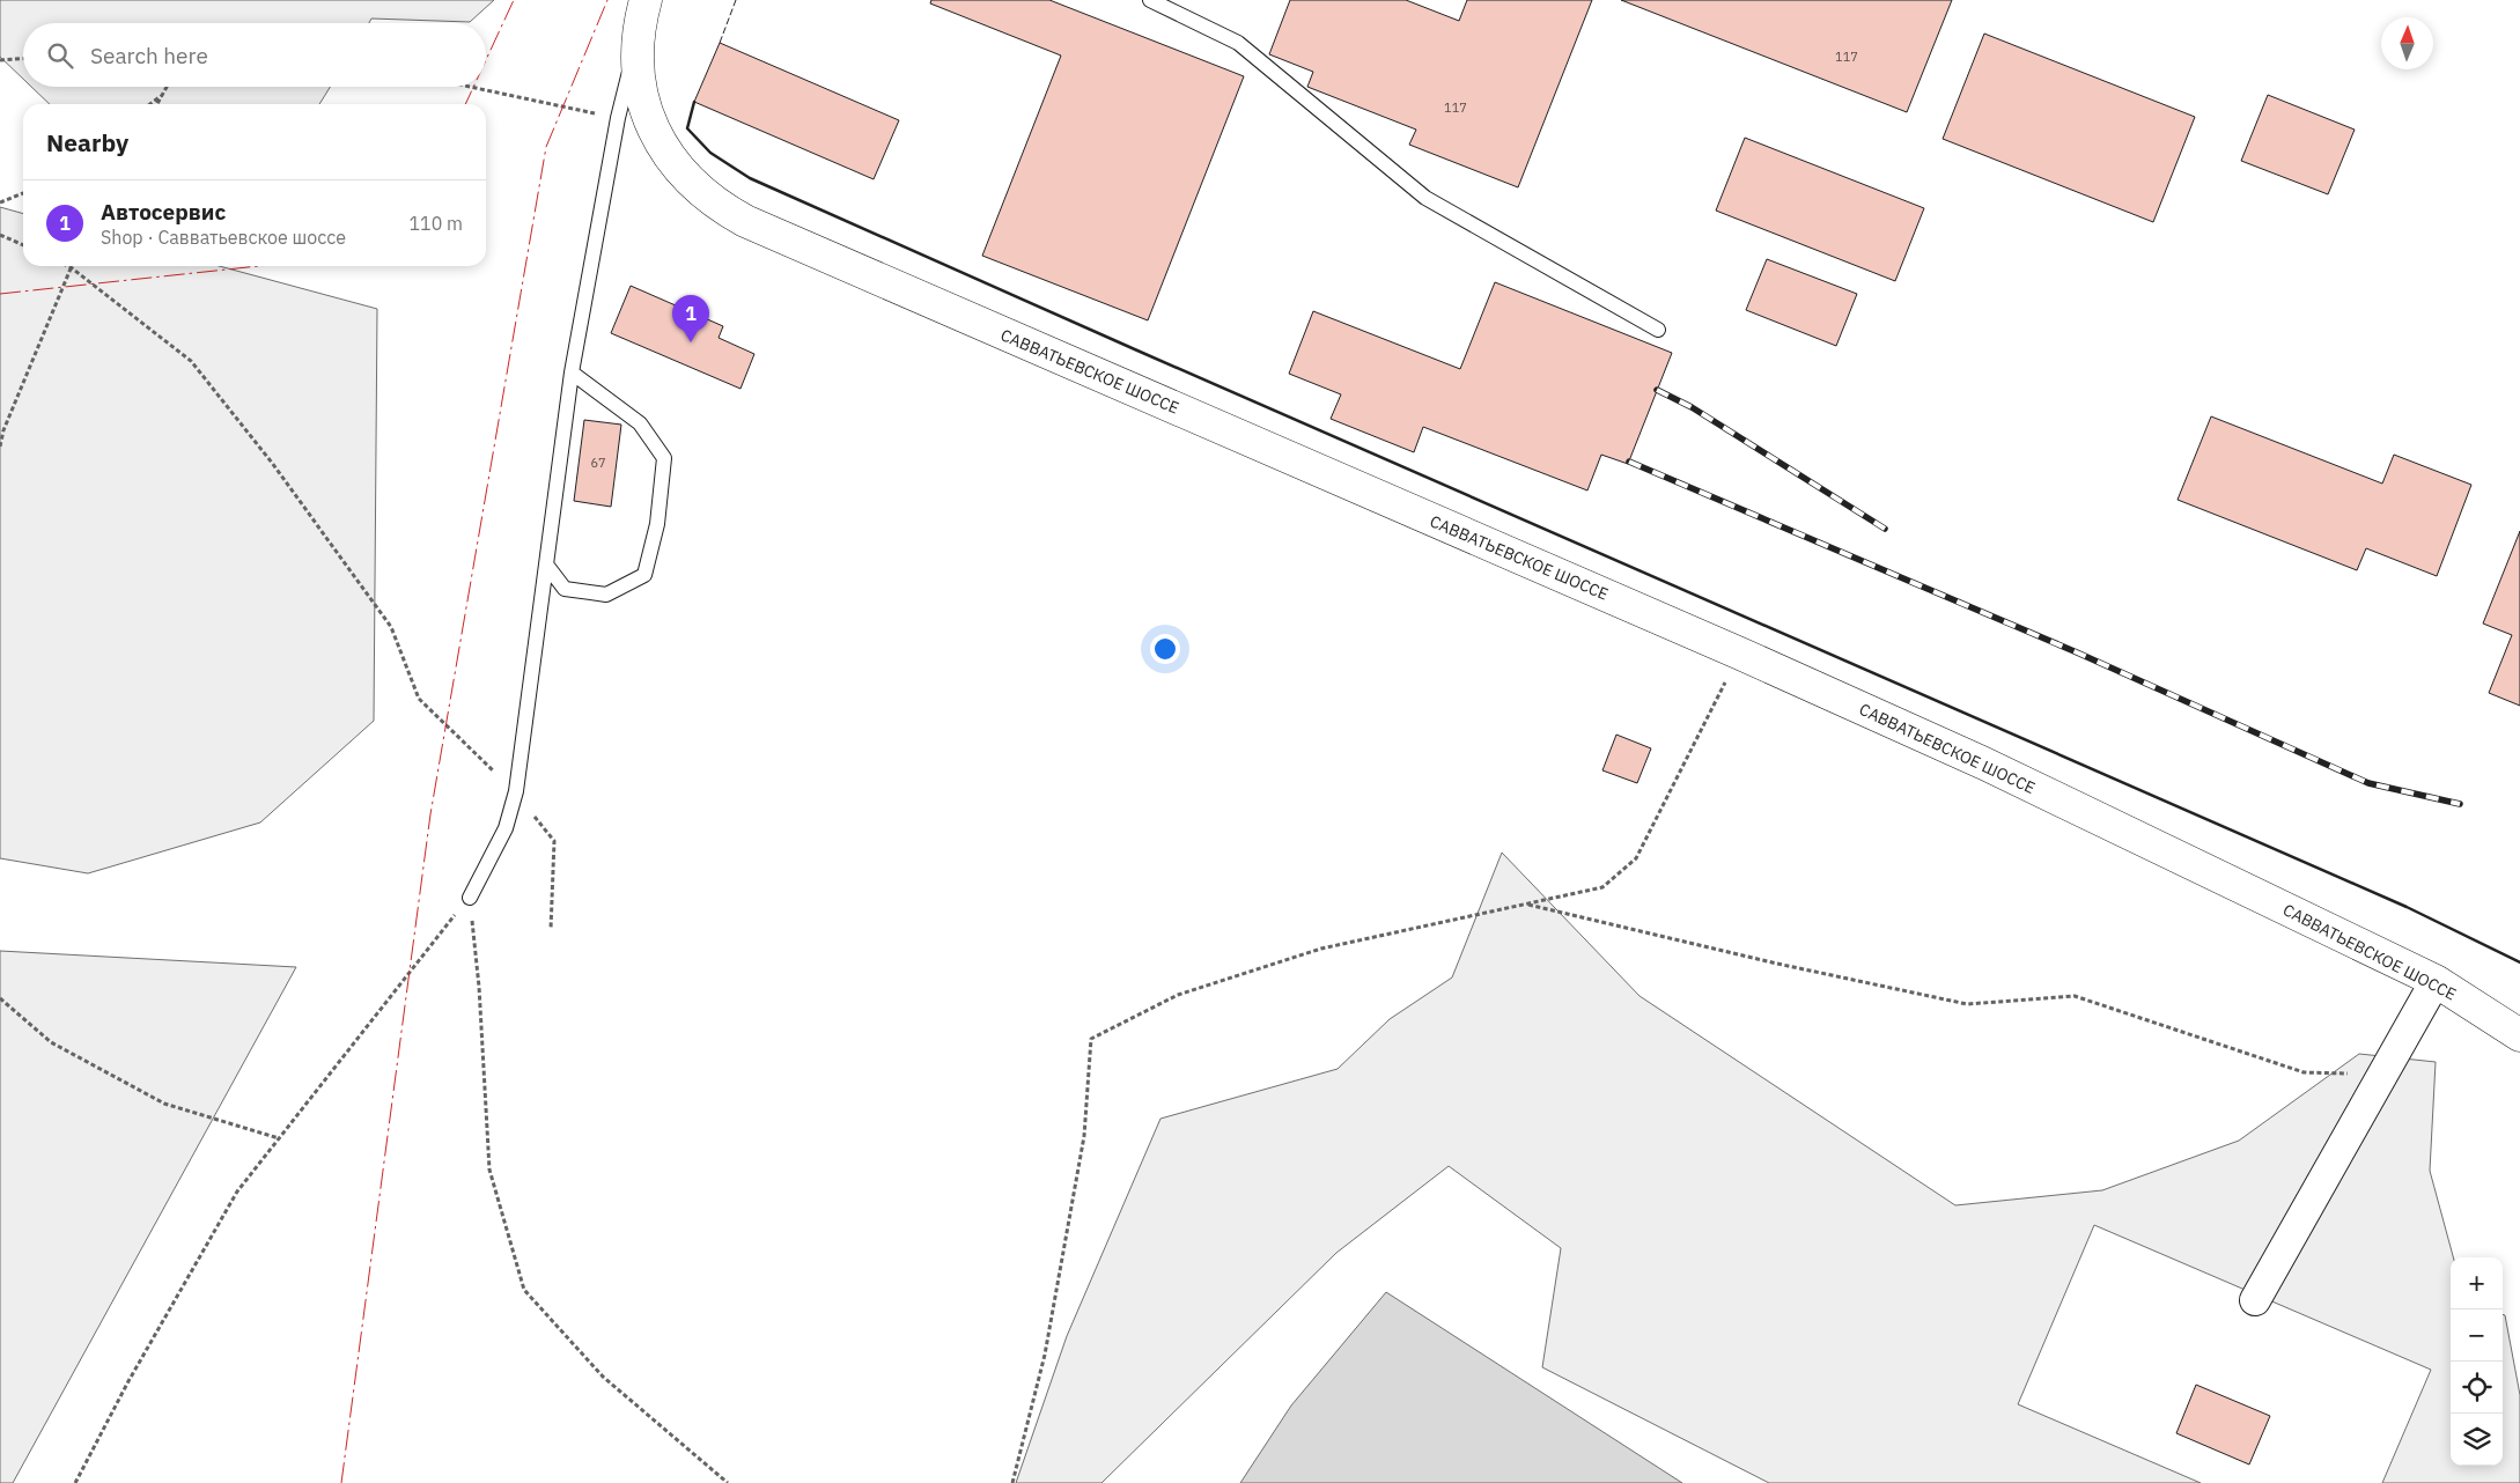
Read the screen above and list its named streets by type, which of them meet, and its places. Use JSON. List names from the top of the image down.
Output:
{
  "streets": {
    "main road": ["САВВАТЬЕВСКОЕ ШОССЕ"]
  },
  "house_numbers": ["117", "117", "67"],
  "north": "top",
  "page": {
    "search": "Search here",
    "heading": "Nearby",
    "list": [
      {
        "mark": "1",
        "name": "Автосервис",
        "note": "Shop · Савватьевское шоссе",
        "value": "110 m"
      }
    ],
    "pins": "1",
    "map_buttons": ["+", "−"]
  }
}
